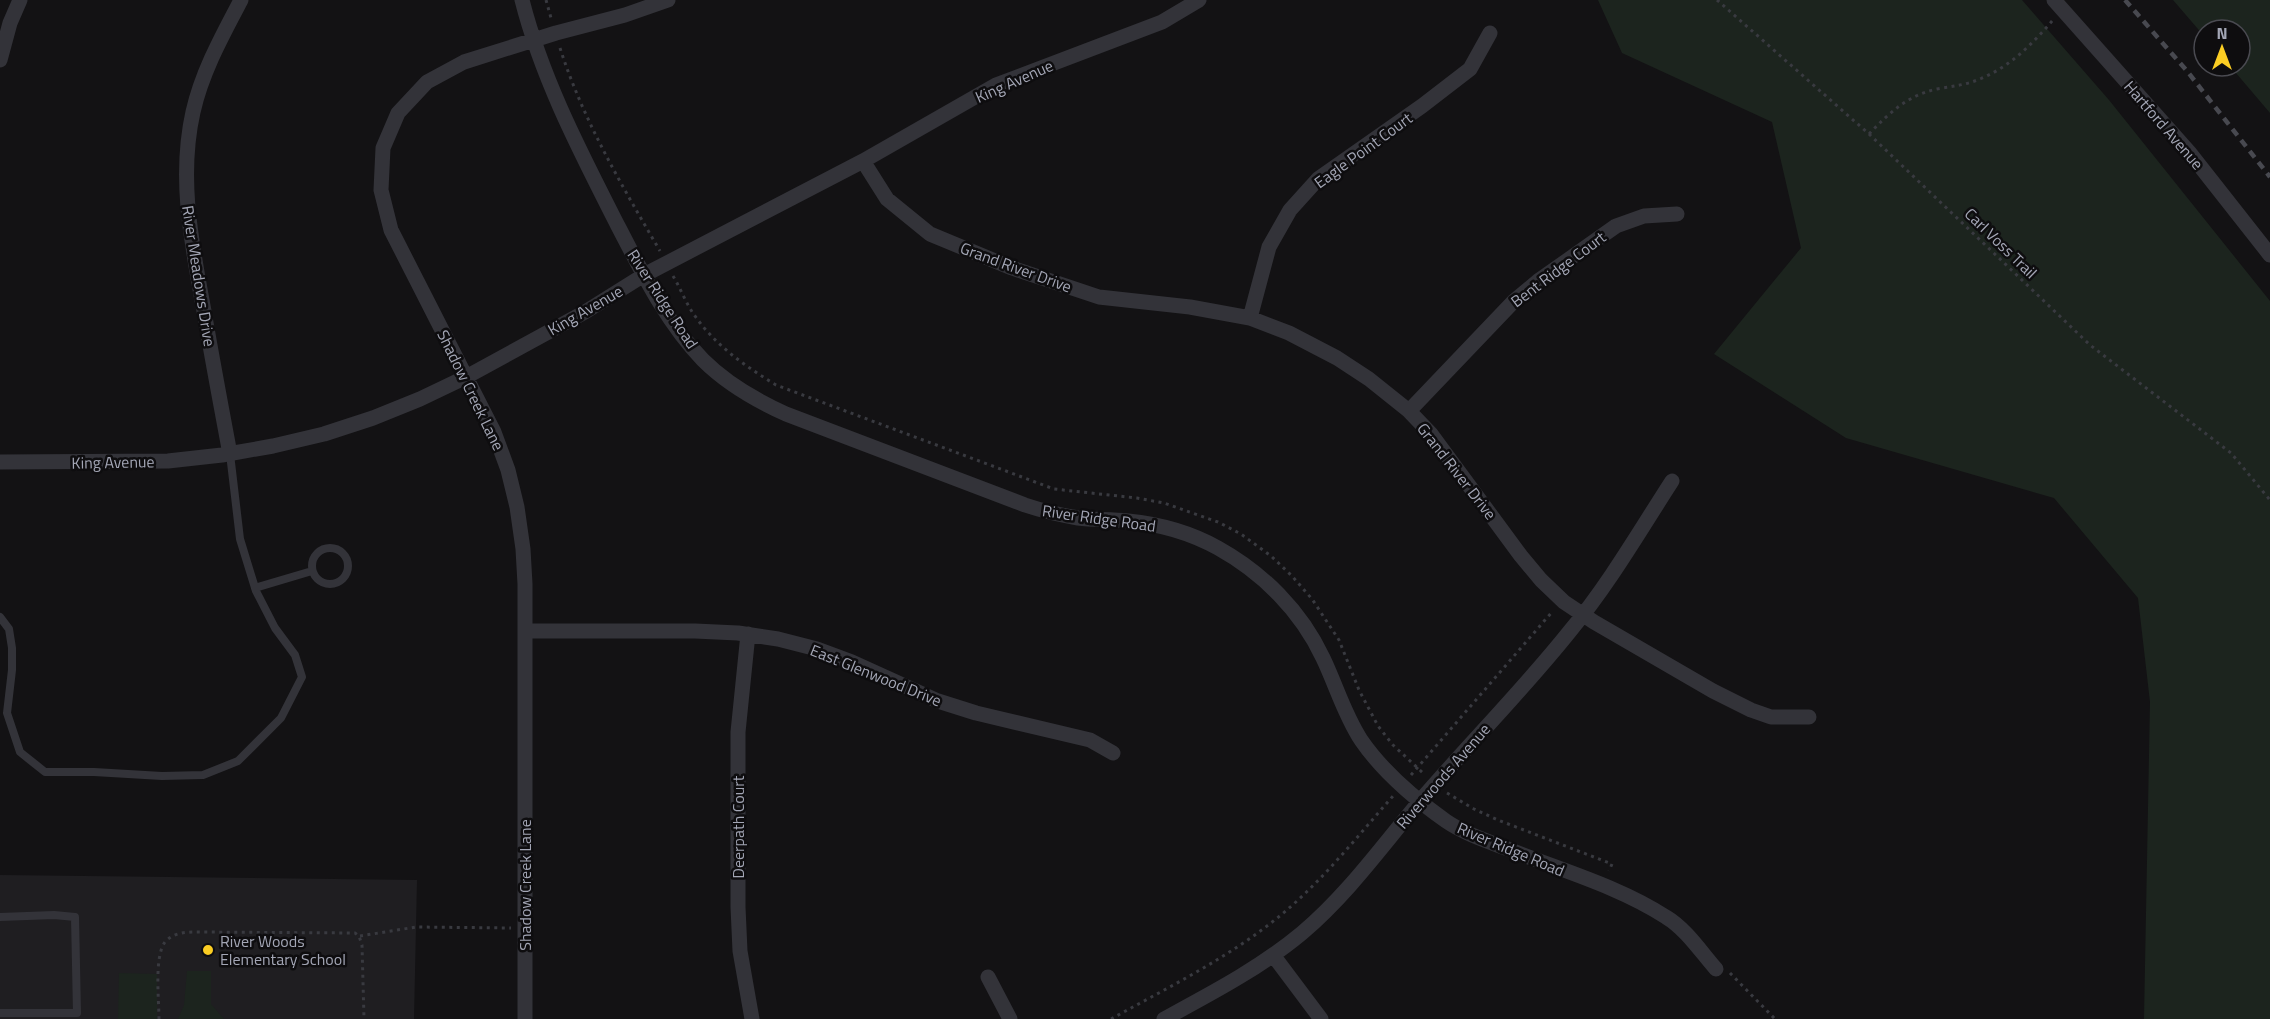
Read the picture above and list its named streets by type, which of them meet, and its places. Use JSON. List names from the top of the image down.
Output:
{
  "streets": {
    "street": [
      "King Avenue",
      "Hartford Avenue",
      "Eagle Point Court",
      "Grand River Drive",
      "Bent Ridge Court",
      "River Meadows Drive",
      "River Ridge Road",
      "Shadow Creek Lane",
      "East Glenwood Drive",
      "Riverwoods Avenue",
      "Deerpath Court"
    ],
    "path": ["Carl Voss Trail"]
  },
  "crossings": [
    ["King Avenue", "Grand River Drive"],
    ["King Avenue", "River Meadows Drive"],
    ["King Avenue", "River Ridge Road"],
    ["King Avenue", "Shadow Creek Lane"],
    ["Eagle Point Court", "Grand River Drive"],
    ["Grand River Drive", "Bent Ridge Court"],
    ["Grand River Drive", "Riverwoods Avenue"],
    ["River Ridge Road", "Shadow Creek Lane"],
    ["River Ridge Road", "Riverwoods Avenue"],
    ["Shadow Creek Lane", "East Glenwood Drive"],
    ["East Glenwood Drive", "Deerpath Court"]
  ],
  "places": ["River Woods Elementary School"],
  "north": "top"
}
